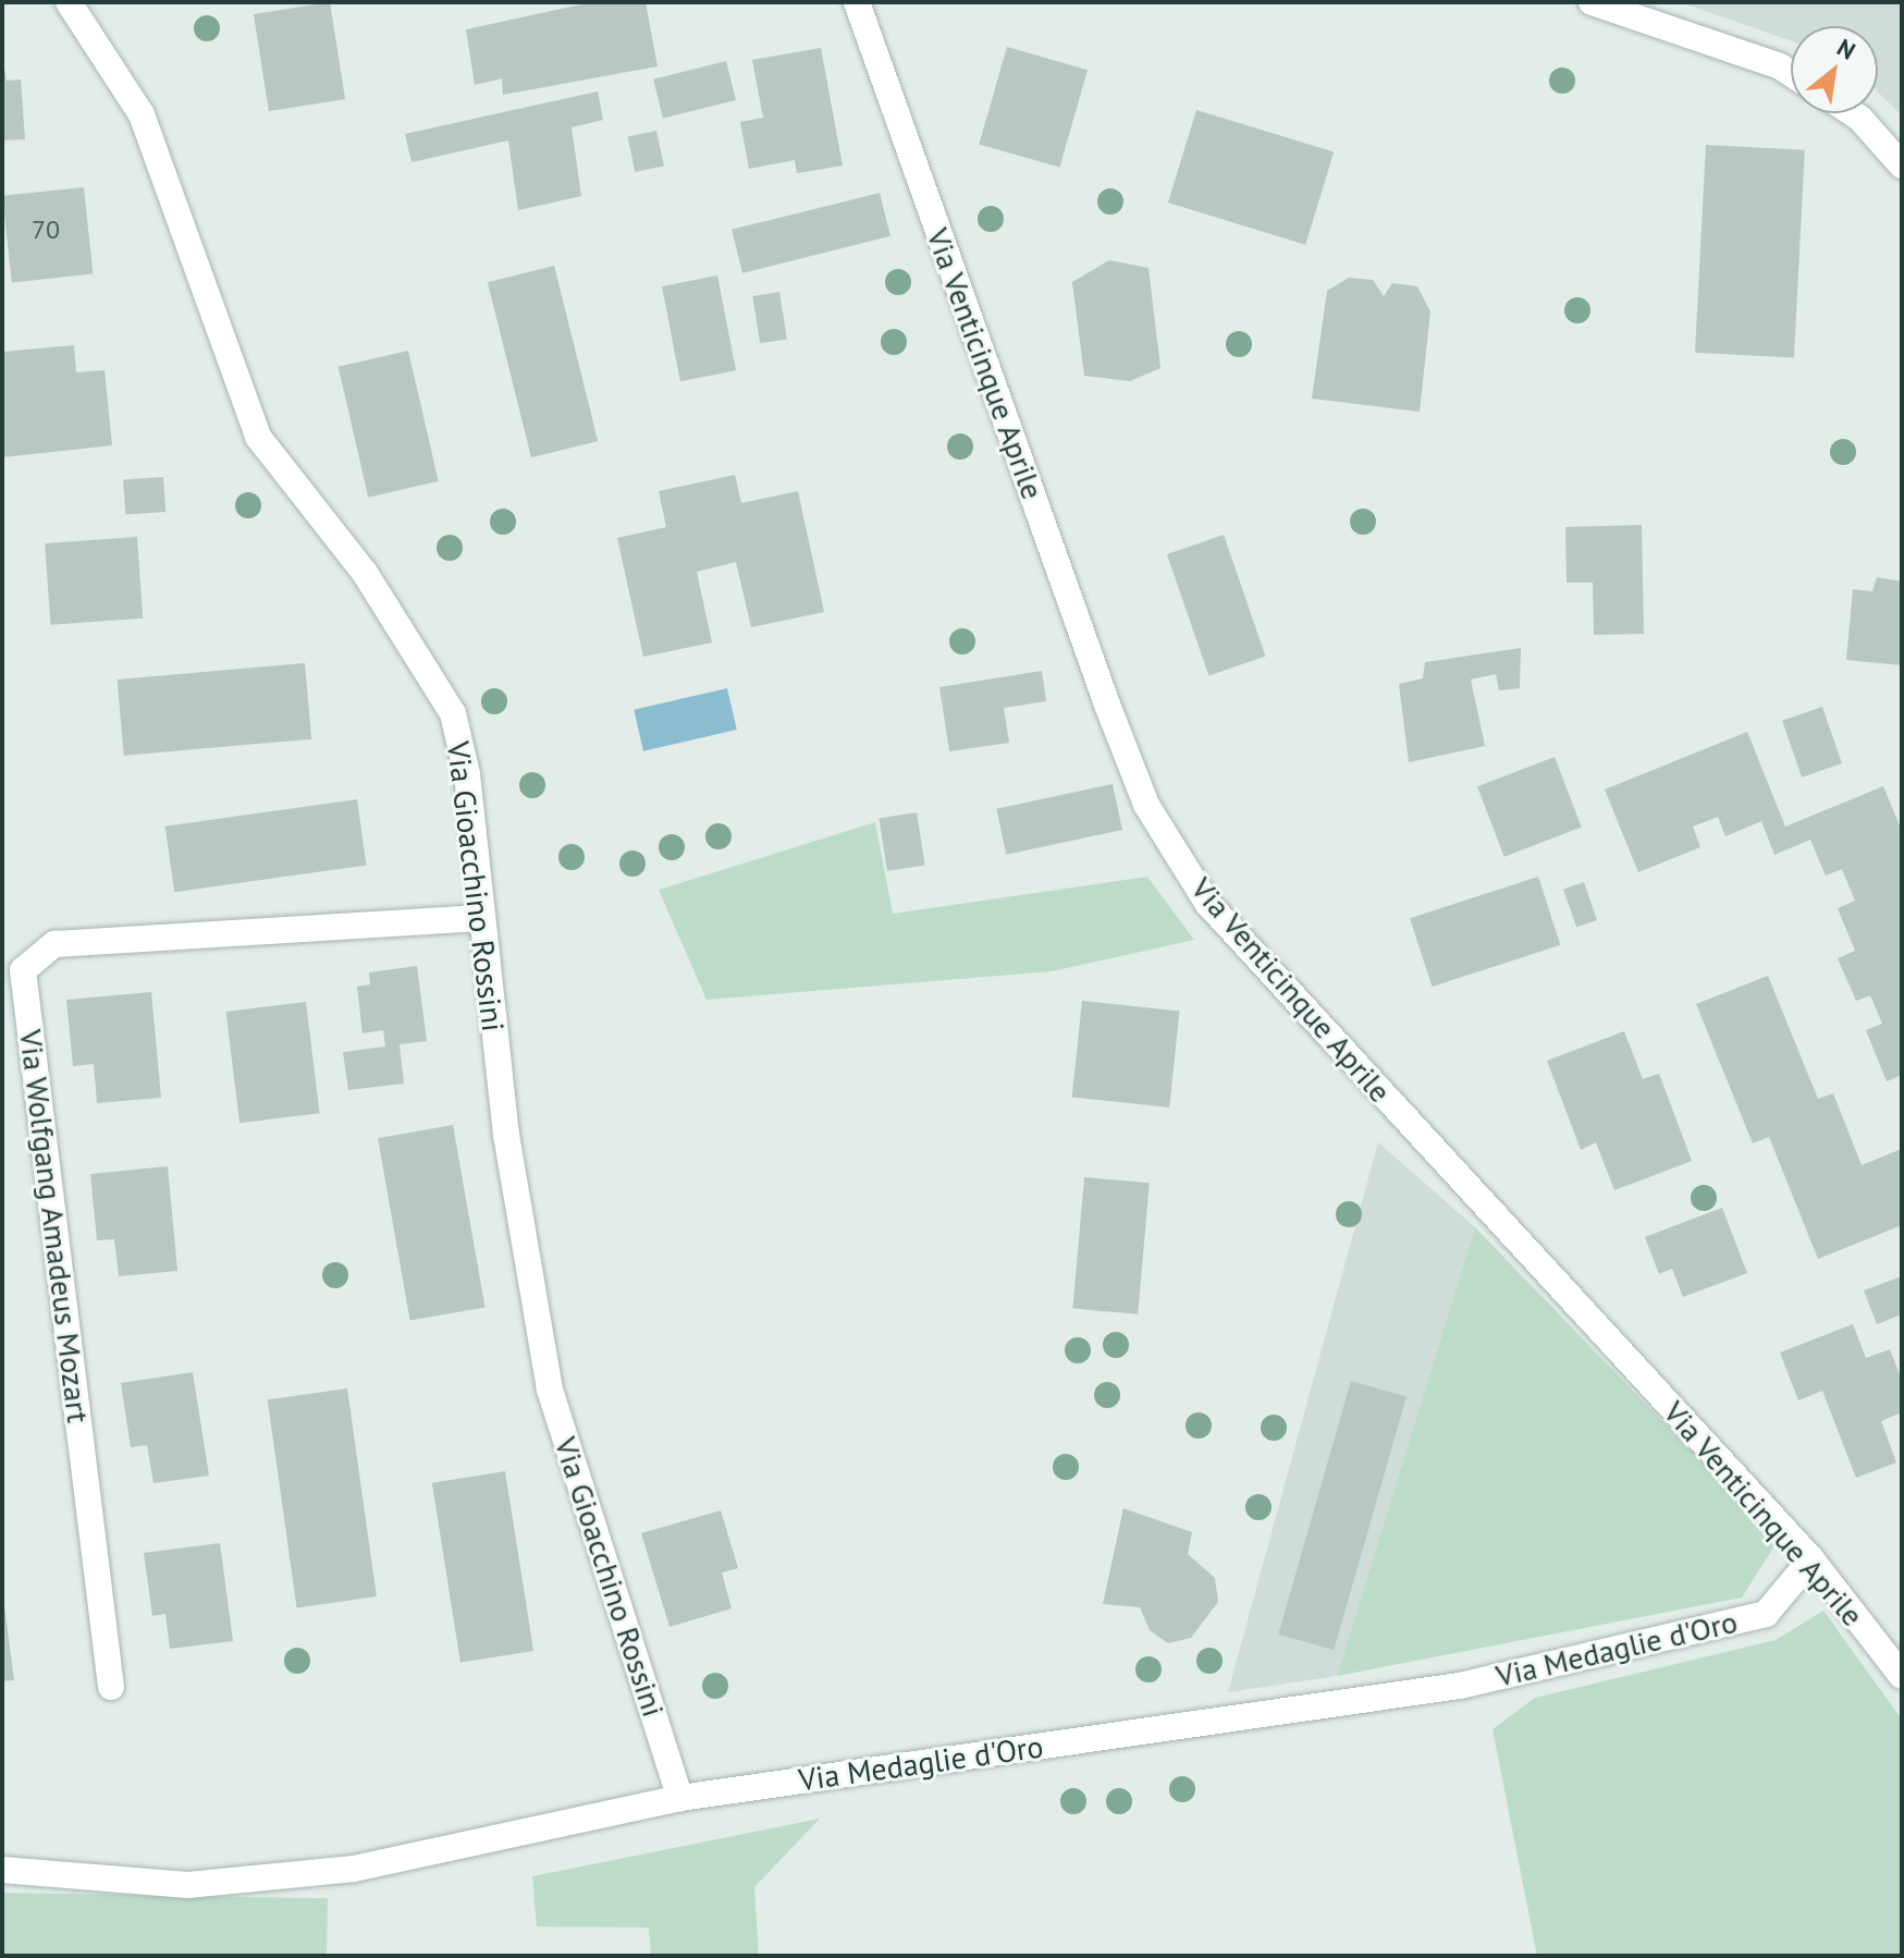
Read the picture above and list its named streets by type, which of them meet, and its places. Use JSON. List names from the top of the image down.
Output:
{
  "streets": {
    "street": [
      "Via Venticinque Aprile",
      "Via Gioacchino Rossini",
      "Via Wolfgang Amadeus Mozart",
      "Via Medaglie d'Oro"
    ]
  },
  "crossings": [
    ["Via Venticinque Aprile", "Via Medaglie d'Oro"],
    ["Via Gioacchino Rossini", "Via Wolfgang Amadeus Mozart"],
    ["Via Gioacchino Rossini", "Via Medaglie d'Oro"]
  ],
  "house_numbers": ["70"],
  "north": "top right"
}
